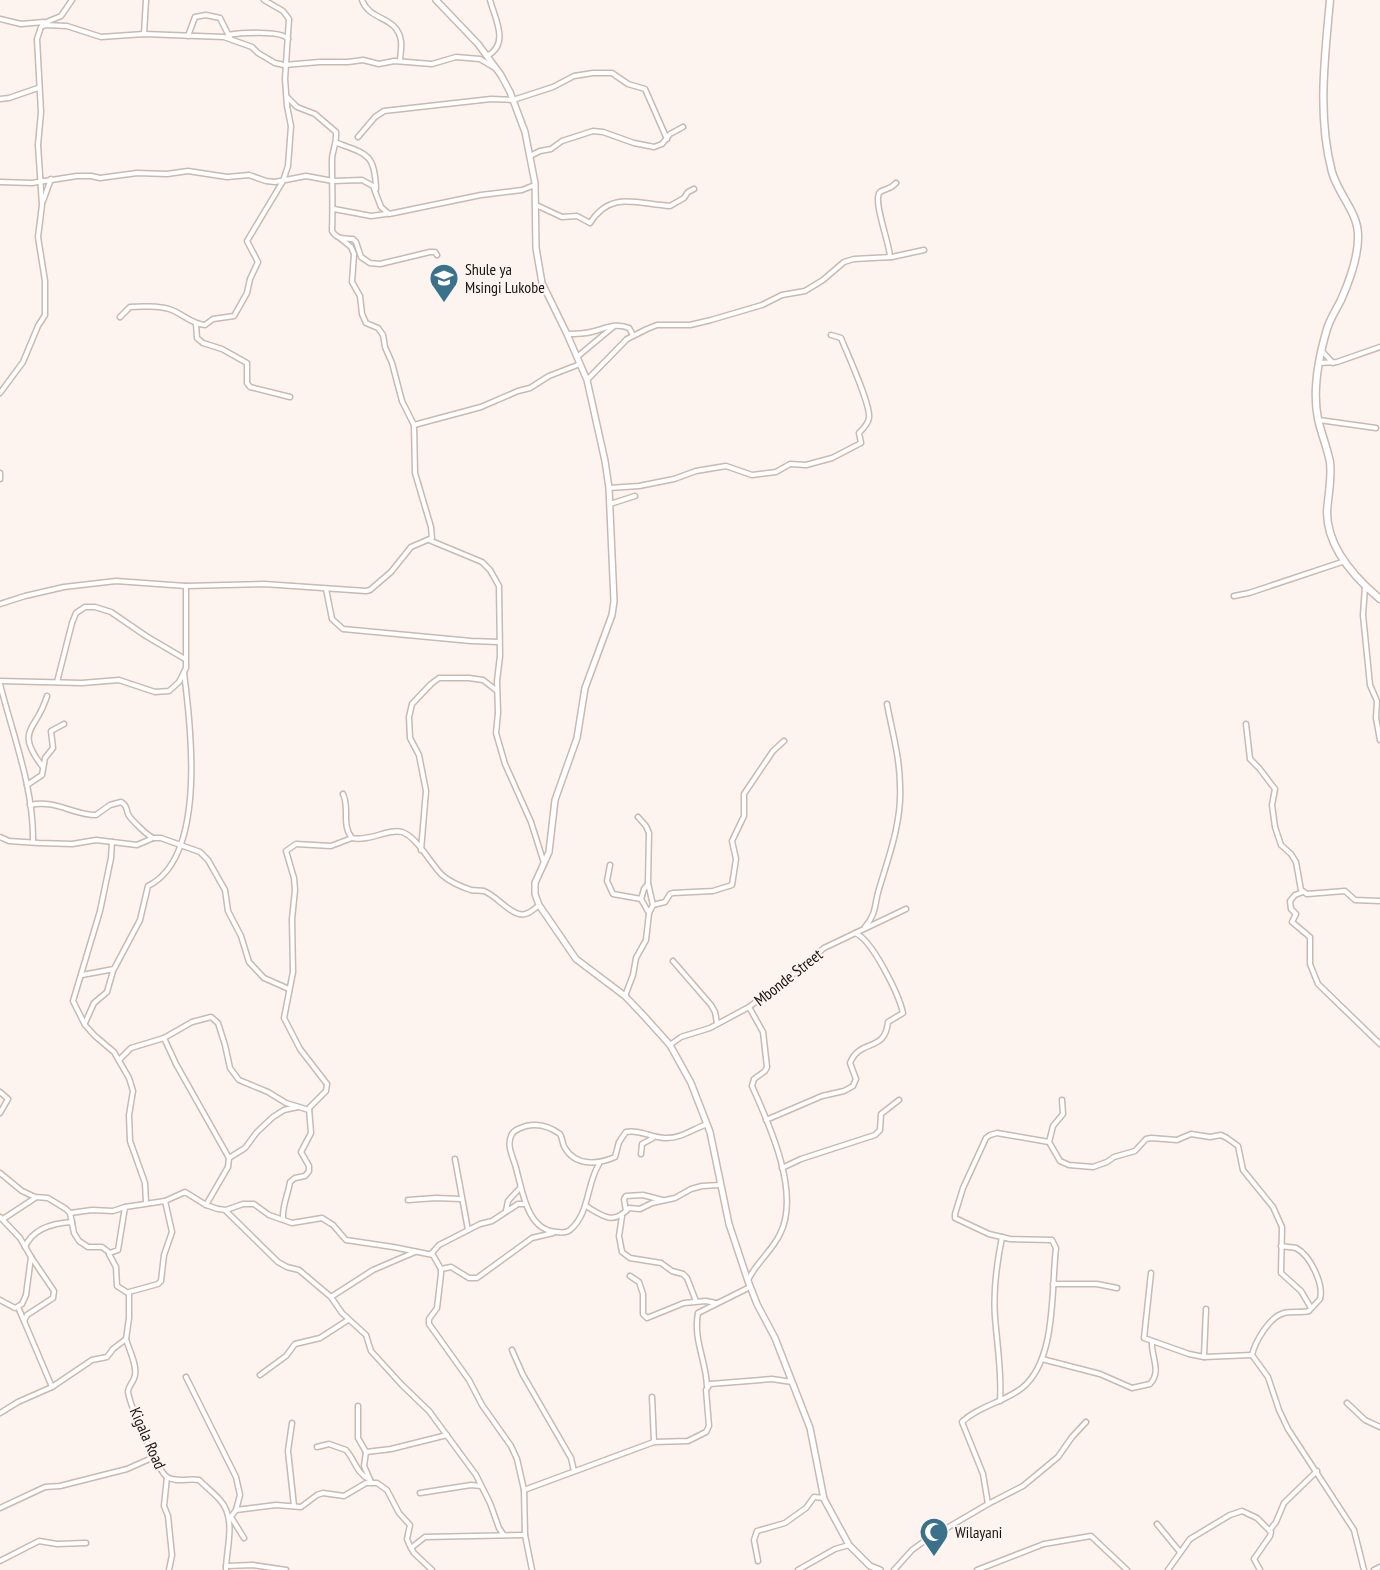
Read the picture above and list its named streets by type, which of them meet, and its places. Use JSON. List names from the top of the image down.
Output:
{
  "streets": {
    "street": ["Mbonde Street", "Kigala Road"]
  },
  "places": {
    "school or university": ["Shule ya Msingi Lukobe"],
    "mosque": ["Wilayani"]
  }
}
